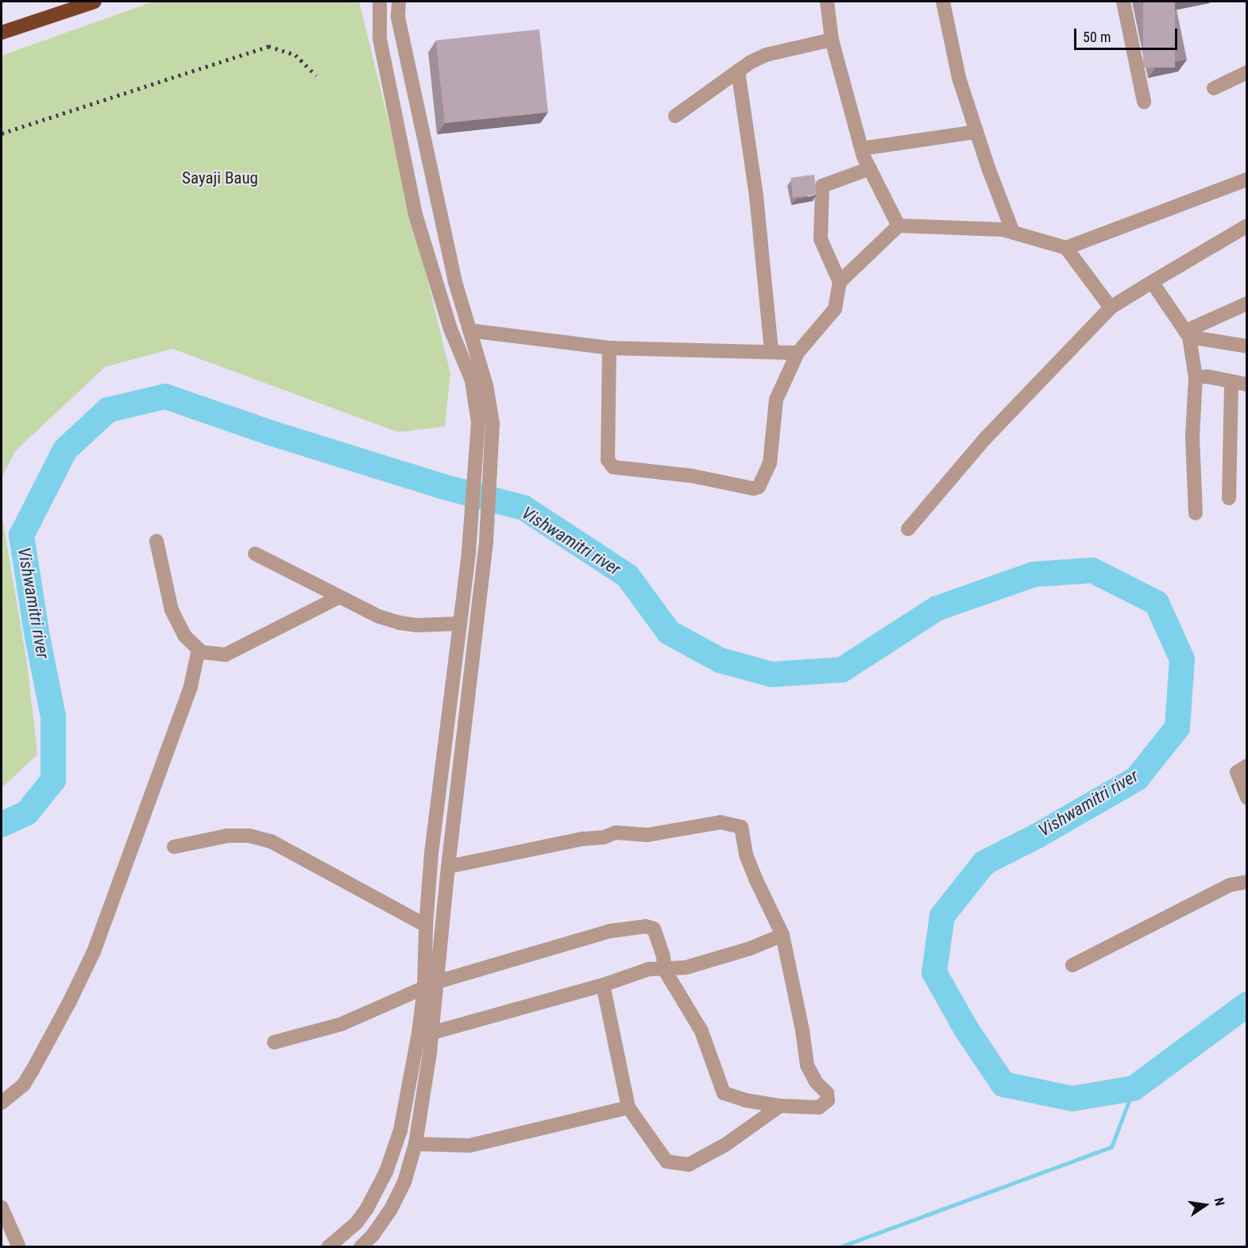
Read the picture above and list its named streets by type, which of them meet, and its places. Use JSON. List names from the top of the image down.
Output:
{
  "water": ["Vishwamitri river"],
  "parks": ["Sayaji Baug"],
  "scale_bar": "50 m",
  "north": "right"
}
